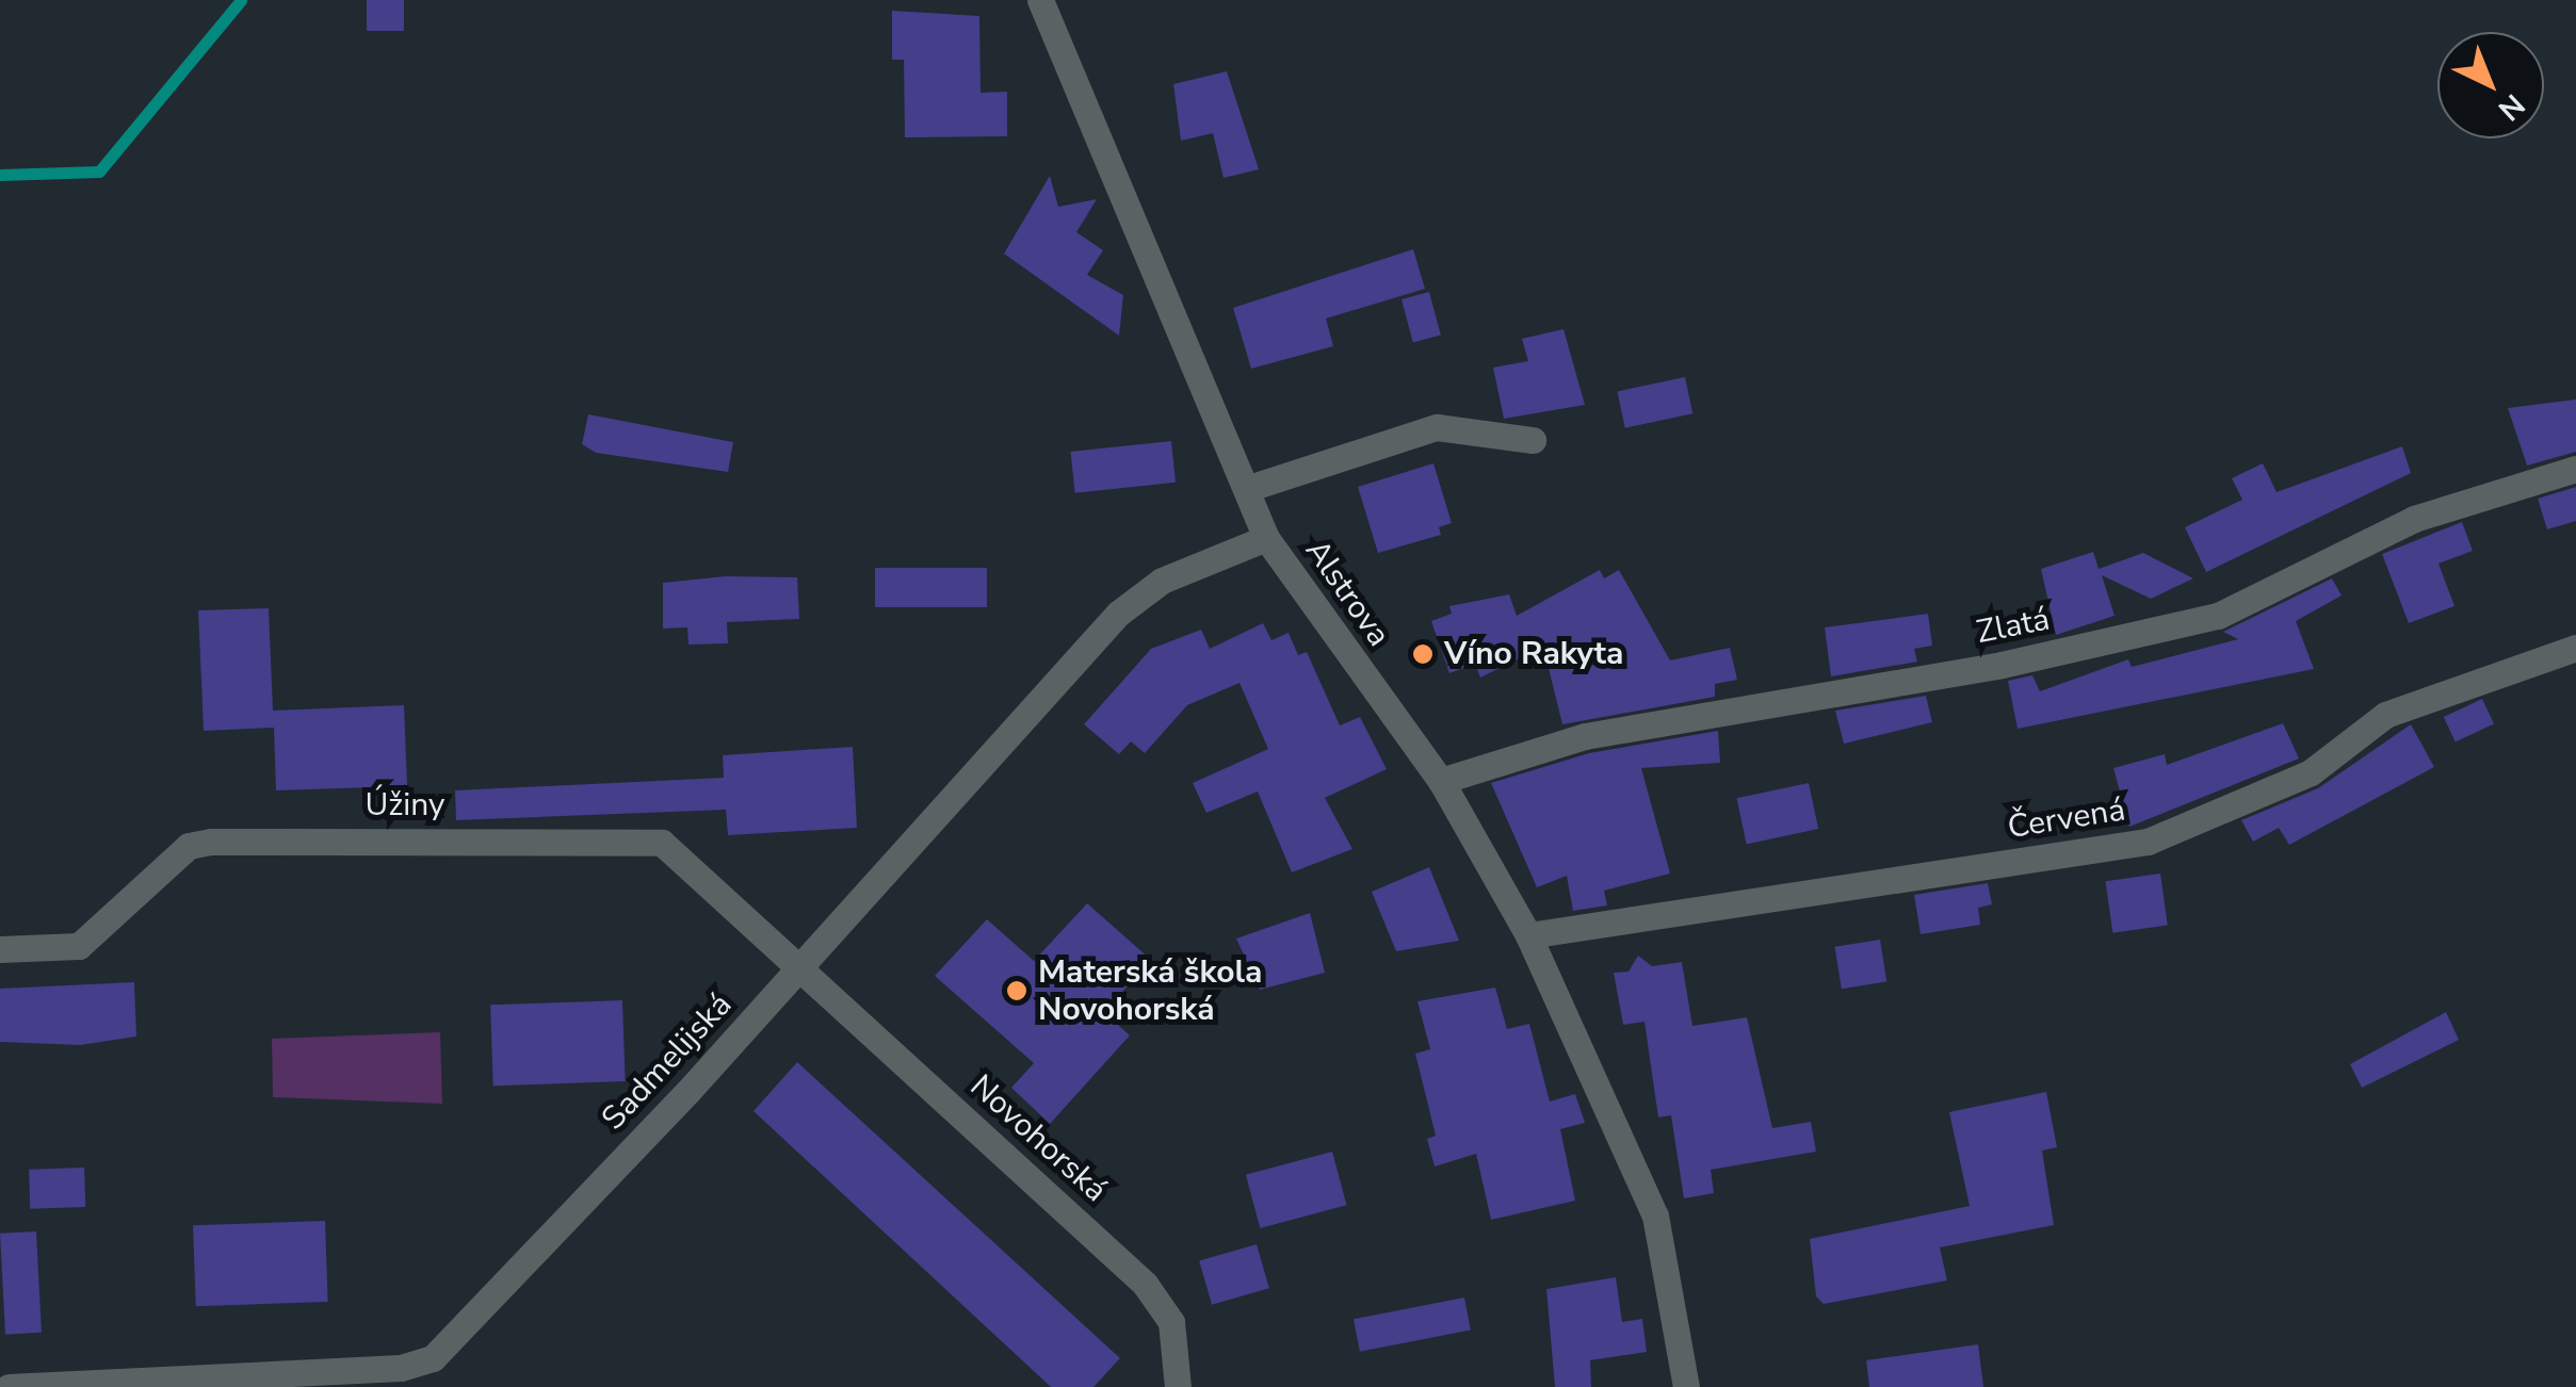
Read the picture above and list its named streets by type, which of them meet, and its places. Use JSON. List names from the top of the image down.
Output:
{
  "streets": {
    "street": [
      "Alstrova",
      "Zlatá",
      "Úžiny",
      "Červená",
      "Sadmelijská",
      "Novohorská"
    ]
  },
  "crossings": [
    ["Alstrova", "Zlatá"],
    ["Alstrova", "Červená"],
    ["Alstrova", "Sadmelijská"],
    ["Úžiny", "Sadmelijská"],
    ["Úžiny", "Novohorská"],
    ["Sadmelijská", "Novohorská"]
  ],
  "places": ["Víno Rakyta", "Materská škola Novohorská"],
  "north": "bottom right"
}
